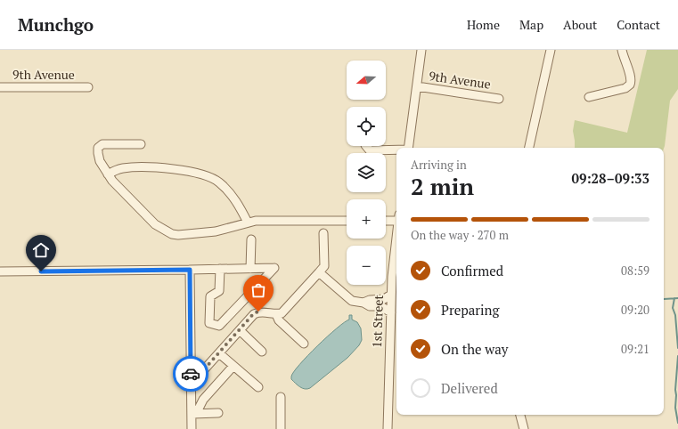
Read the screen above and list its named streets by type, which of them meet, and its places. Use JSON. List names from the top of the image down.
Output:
{
  "streets": {
    "street": ["9th Avenue", "1st Street"]
  },
  "north": "left",
  "page": {
    "header": "Munchgo",
    "nav": [
      "Home",
      "Map",
      "About",
      "Contact"
    ],
    "map_buttons": ["+", "−"],
    "heading": ["2 min", "Arriving in", "09:28–09:33"],
    "bar": "On the way · 270 m",
    "list": [
      ["Confirmed", "08:59"],
      ["Preparing", "09:20"],
      ["On the way", "09:21"],
      "Delivered"
    ]
  }
}
